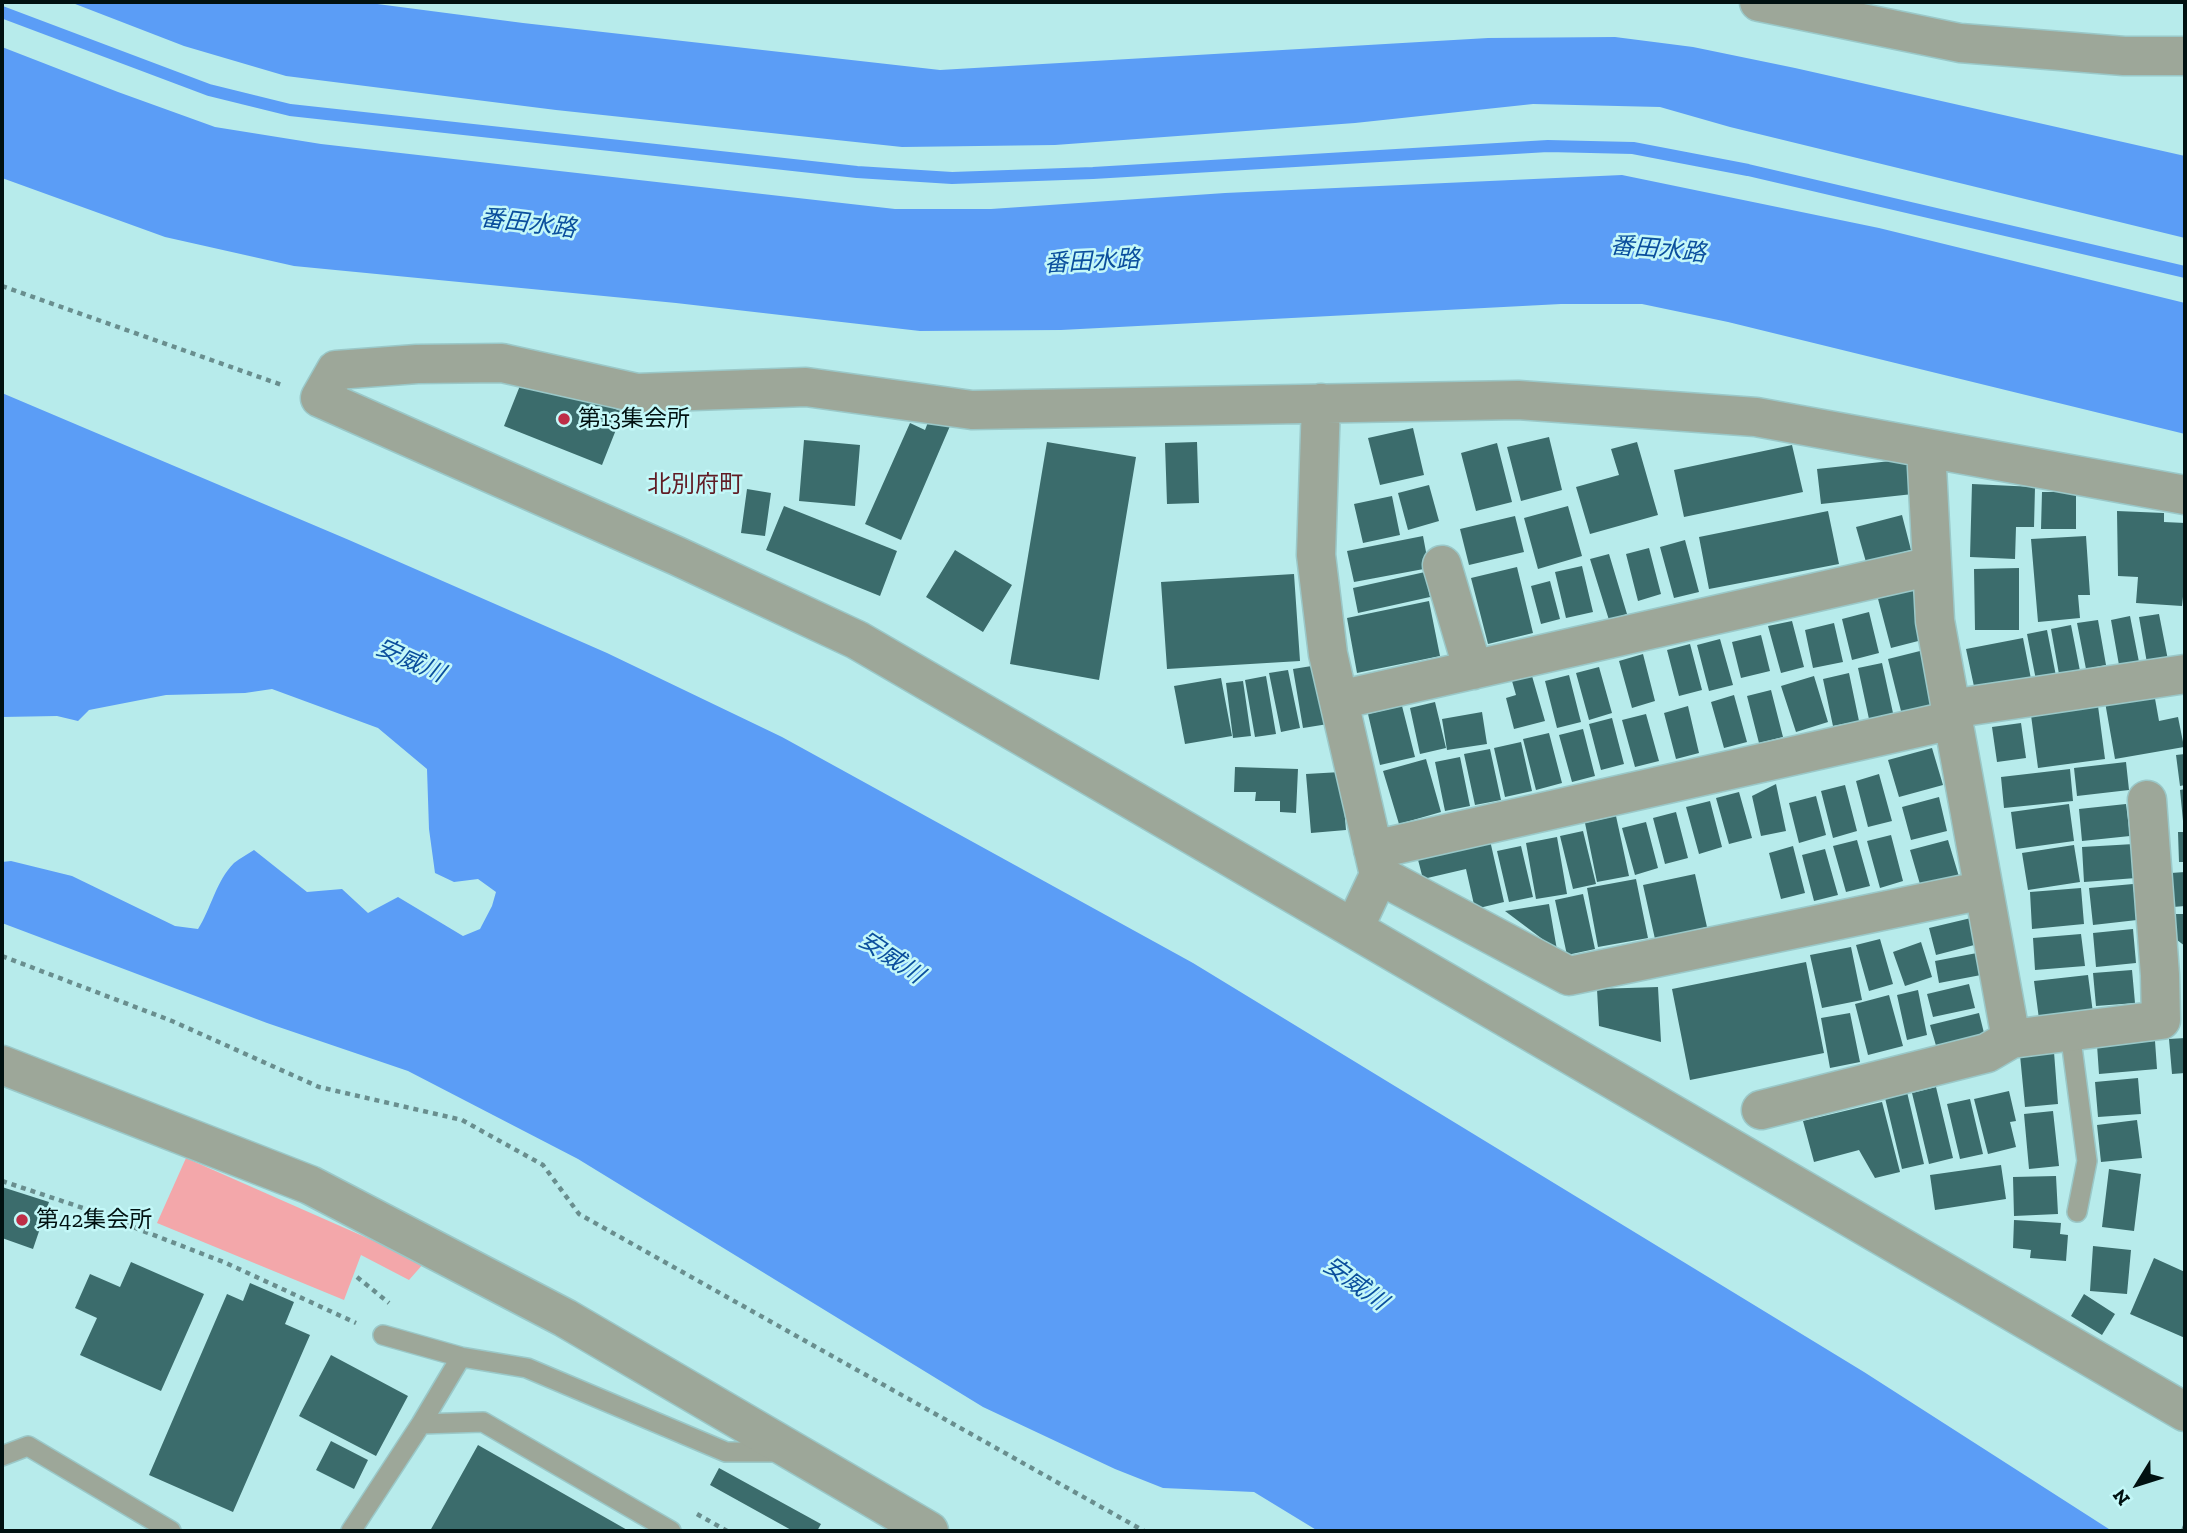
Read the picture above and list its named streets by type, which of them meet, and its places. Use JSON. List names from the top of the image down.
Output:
{
  "districts": ["北別府町"],
  "water": ["番田水路", "安威川"],
  "places": ["第13集会所", "第42集会所"],
  "north": "bottom left"
}
